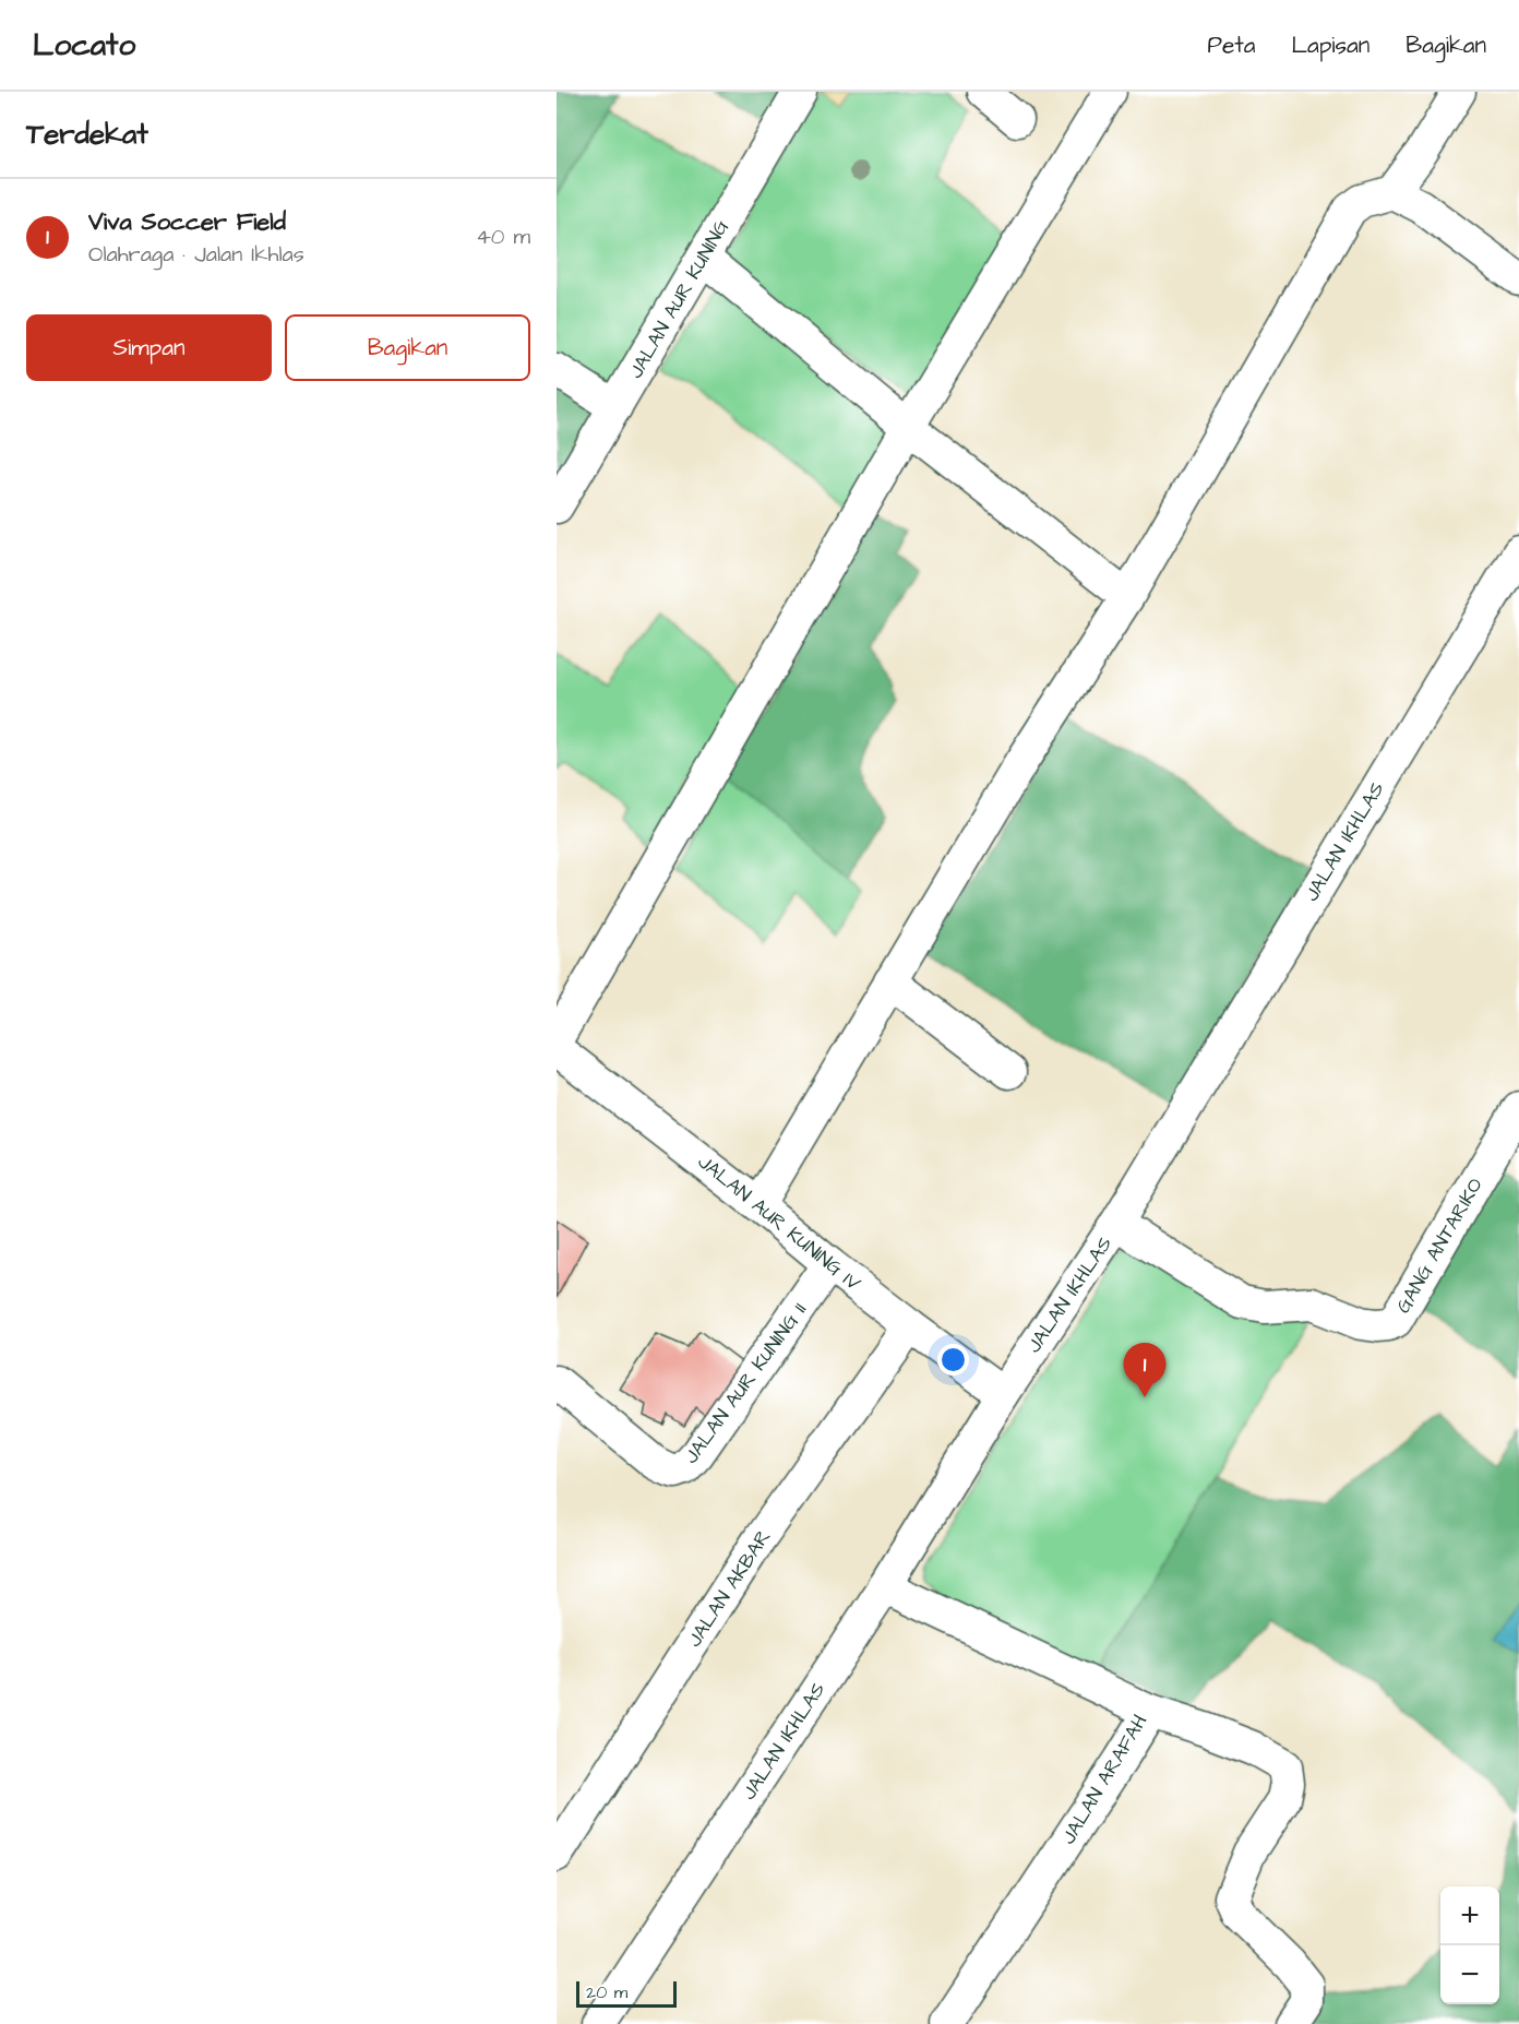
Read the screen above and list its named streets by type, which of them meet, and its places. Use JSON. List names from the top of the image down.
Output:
{
  "streets": {
    "street": [
      "JALAN AUR KUNING",
      "JALAN IKHLAS",
      "JALAN AUR KUNING IV",
      "GANG ANTARIKO",
      "JALAN AUR KUNING II",
      "JALAN AKBAR",
      "JALAN ARAFAH"
    ]
  },
  "crossings": [
    ["JALAN IKHLAS", "JALAN AUR KUNING IV"],
    ["JALAN IKHLAS", "GANG ANTARIKO"],
    ["JALAN IKHLAS", "JALAN ARAFAH"],
    ["JALAN AUR KUNING IV", "JALAN AUR KUNING II"],
    ["JALAN AUR KUNING IV", "JALAN AKBAR"]
  ],
  "scale_bar": "20 m",
  "page": {
    "header": "Locato",
    "nav": ["Peta", "Lapisan", "Bagikan"],
    "heading": "Terdekat",
    "list": [
      {
        "mark": "1",
        "name": "Viva Soccer Field",
        "note": "Olahraga · Jalan Ikhlas",
        "value": "40 m"
      }
    ],
    "buttons": ["Simpan", "Bagikan"],
    "pins": "1",
    "map_buttons": ["+", "−"],
    "scale": "20 m"
  }
}
